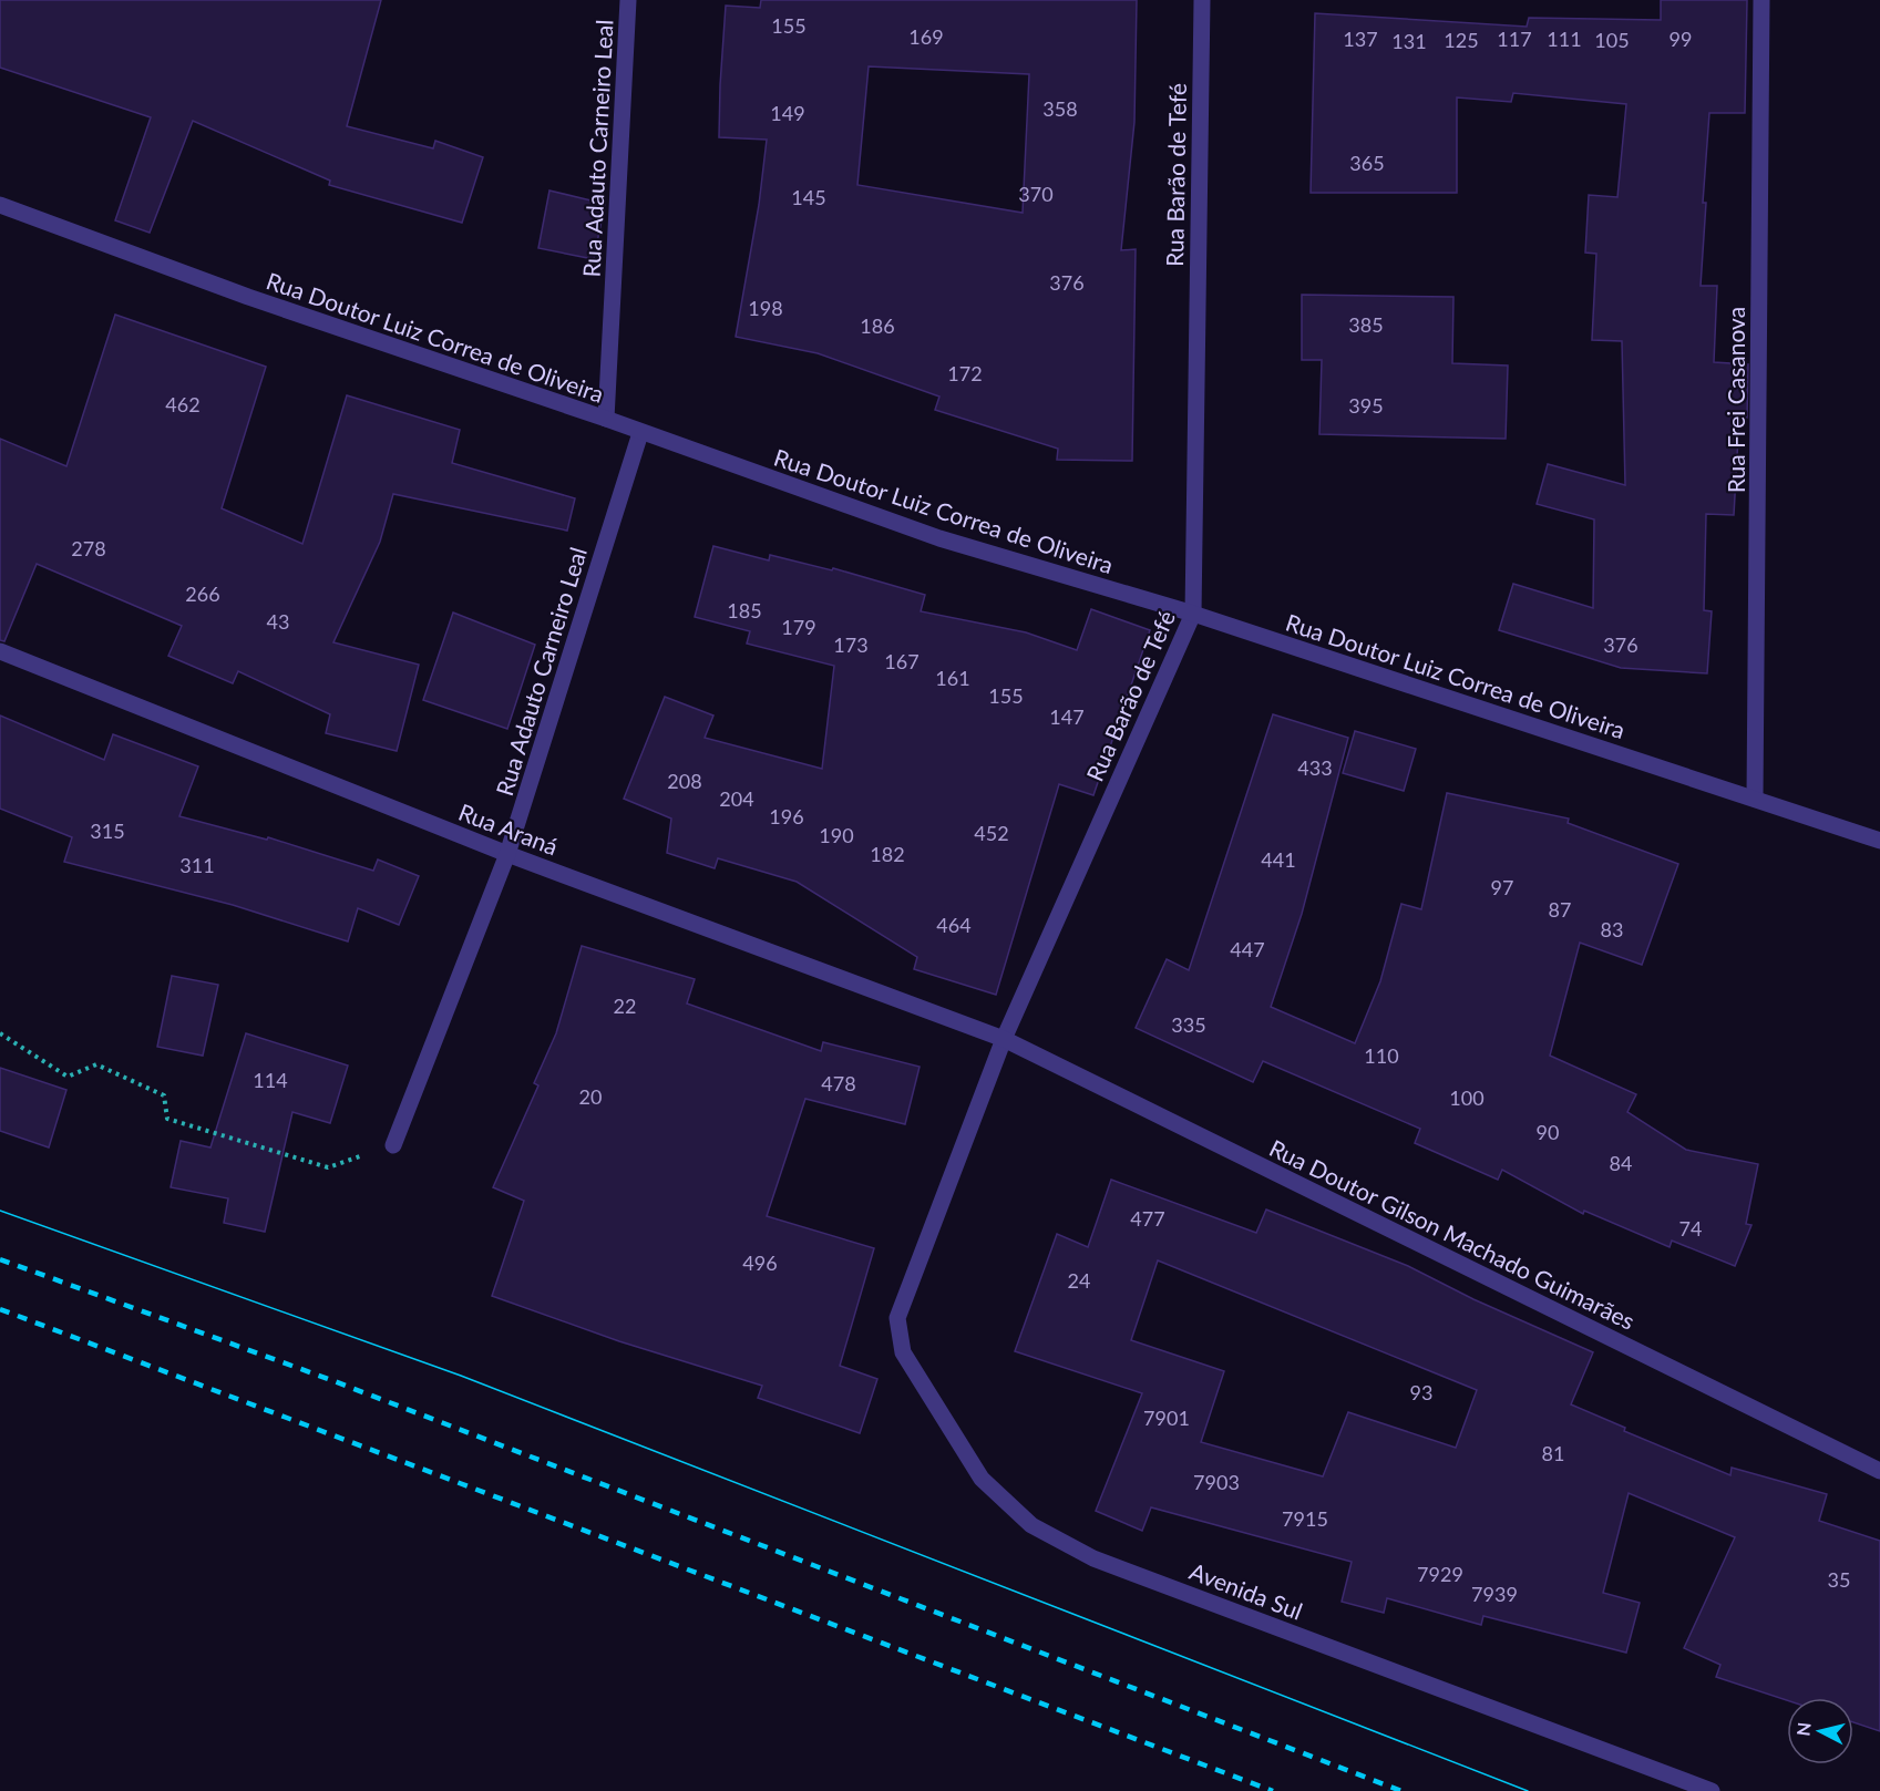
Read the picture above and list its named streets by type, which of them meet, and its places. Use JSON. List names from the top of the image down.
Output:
{
  "streets": {
    "street": [
      "Rua Adauto Carneiro Leal",
      "Rua Barão de Tefé",
      "Rua Doutor Luiz Correa de Oliveira",
      "Rua Frei Casanova",
      "Rua Araná",
      "Rua Doutor Gilson Machado Guimarães",
      "Avenida Sul"
    ]
  },
  "crossings": [
    ["Rua Adauto Carneiro Leal", "Rua Doutor Luiz Correa de Oliveira"],
    ["Rua Adauto Carneiro Leal", "Rua Araná"],
    ["Rua Barão de Tefé", "Rua Doutor Luiz Correa de Oliveira"],
    ["Rua Barão de Tefé", "Rua Araná"],
    ["Rua Barão de Tefé", "Rua Doutor Gilson Machado Guimarães"],
    ["Rua Barão de Tefé", "Avenida Sul"],
    ["Rua Doutor Luiz Correa de Oliveira", "Rua Frei Casanova"],
    ["Rua Araná", "Rua Doutor Gilson Machado Guimarães"]
  ],
  "house_numbers": [
    "155",
    "169",
    "137",
    "117",
    "111",
    "99",
    "125",
    "105",
    "131",
    "358",
    "149",
    "365",
    "370",
    "145",
    "376",
    "198",
    "385",
    "186",
    "172",
    "462",
    "395",
    "278",
    "266",
    "185",
    "43",
    "179",
    "173",
    "376",
    "167",
    "161",
    "155",
    "147",
    "433",
    "208",
    "204",
    "196",
    "315",
    "452",
    "190",
    "182",
    "441",
    "311",
    "97",
    "87",
    "464",
    "83",
    "447",
    "22",
    "335",
    "110",
    "114",
    "478",
    "20",
    "100",
    "90",
    "84",
    "477",
    "74",
    "496",
    "24",
    "93",
    "7901",
    "81",
    "7903",
    "7915",
    "7929",
    "35",
    "7939"
  ],
  "north": "left"
}
